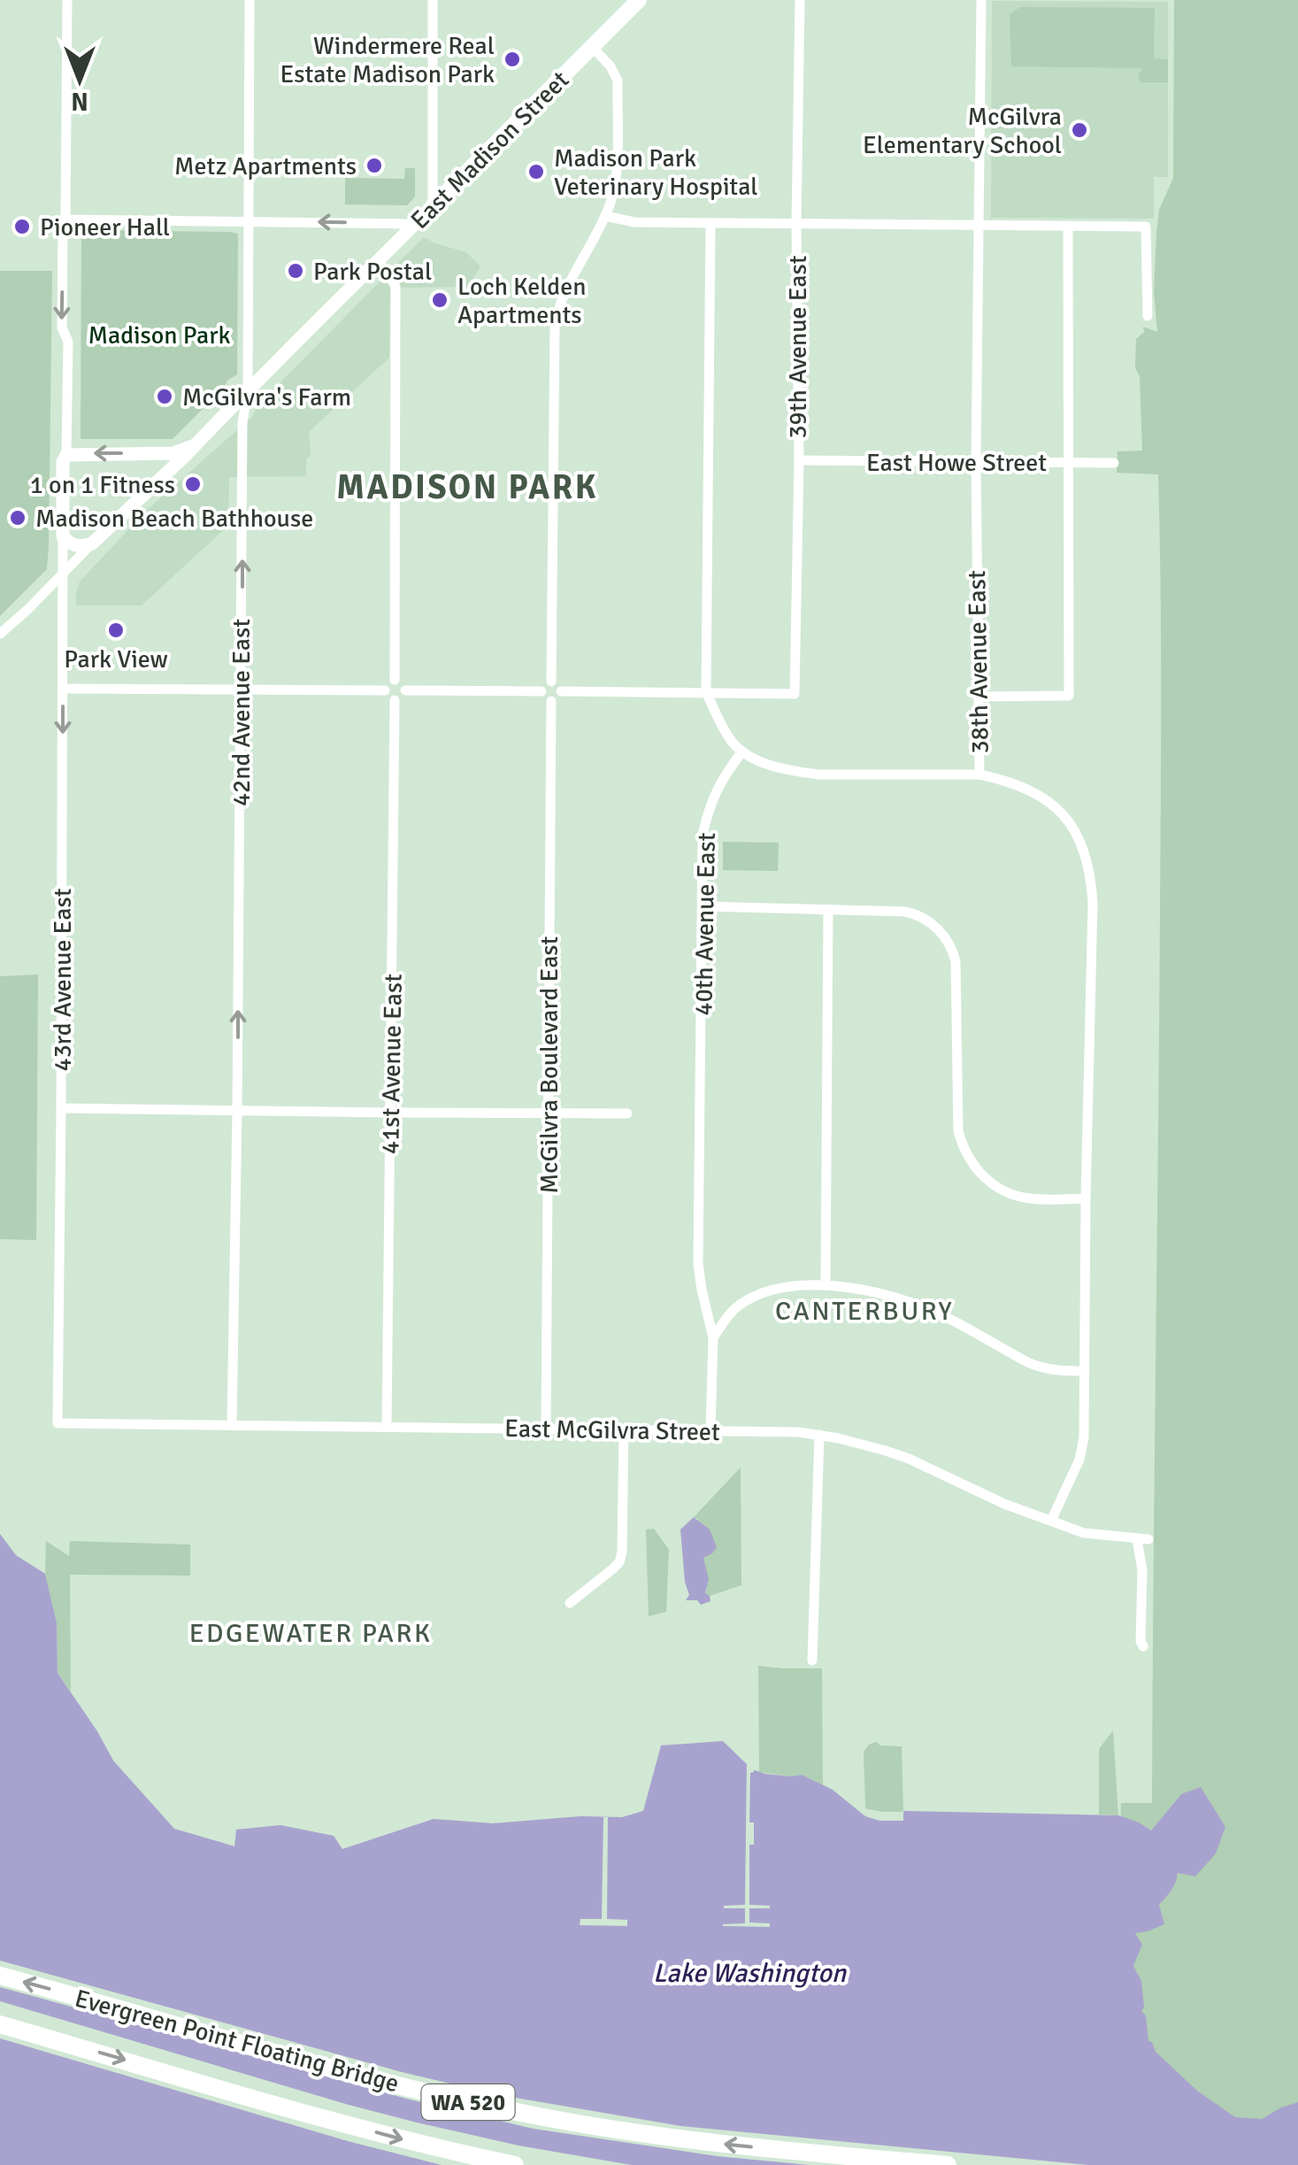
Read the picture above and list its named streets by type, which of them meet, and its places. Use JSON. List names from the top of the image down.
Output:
{
  "streets": {
    "highway": ["Evergreen Point Floating Bridge", "WA 520"],
    "main road": ["East Madison Street"],
    "street": [
      "39th Avenue East",
      "East Howe Street",
      "38th Avenue East",
      "42nd Avenue East",
      "40th Avenue East",
      "43rd Avenue East",
      "41st Avenue East",
      "McGilvra Boulevard East",
      "East McGilvra Street"
    ]
  },
  "crossings": [
    ["East Madison Street", "42nd Avenue East"],
    ["East Madison Street", "43rd Avenue East"],
    ["39th Avenue East", "East Howe Street"],
    ["East Howe Street", "38th Avenue East"],
    ["38th Avenue East", "East McGilvra Street"],
    ["42nd Avenue East", "East McGilvra Street"],
    ["40th Avenue East", "East McGilvra Street"],
    ["43rd Avenue East", "East McGilvra Street"],
    ["41st Avenue East", "East McGilvra Street"],
    ["McGilvra Boulevard East", "East McGilvra Street"]
  ],
  "one_way": ["42nd Avenue East", "43rd Avenue East"],
  "districts": ["MADISON PARK", "CANTERBURY", "EDGEWATER PARK"],
  "water": ["Lake Washington"],
  "parks": ["Madison Park"],
  "places": [
    "Windermere Real Estate Madison Park",
    "McGilvra Elementary School",
    "Metz Apartments",
    "Madison Park Veterinary Hospital",
    "Pioneer Hall",
    "Park Postal",
    "Loch Kelden Apartments",
    "McGilvra's Farm",
    "1 on 1 Fitness",
    "Madison Beach Bathhouse",
    "Park View"
  ],
  "north": "bottom"
}
